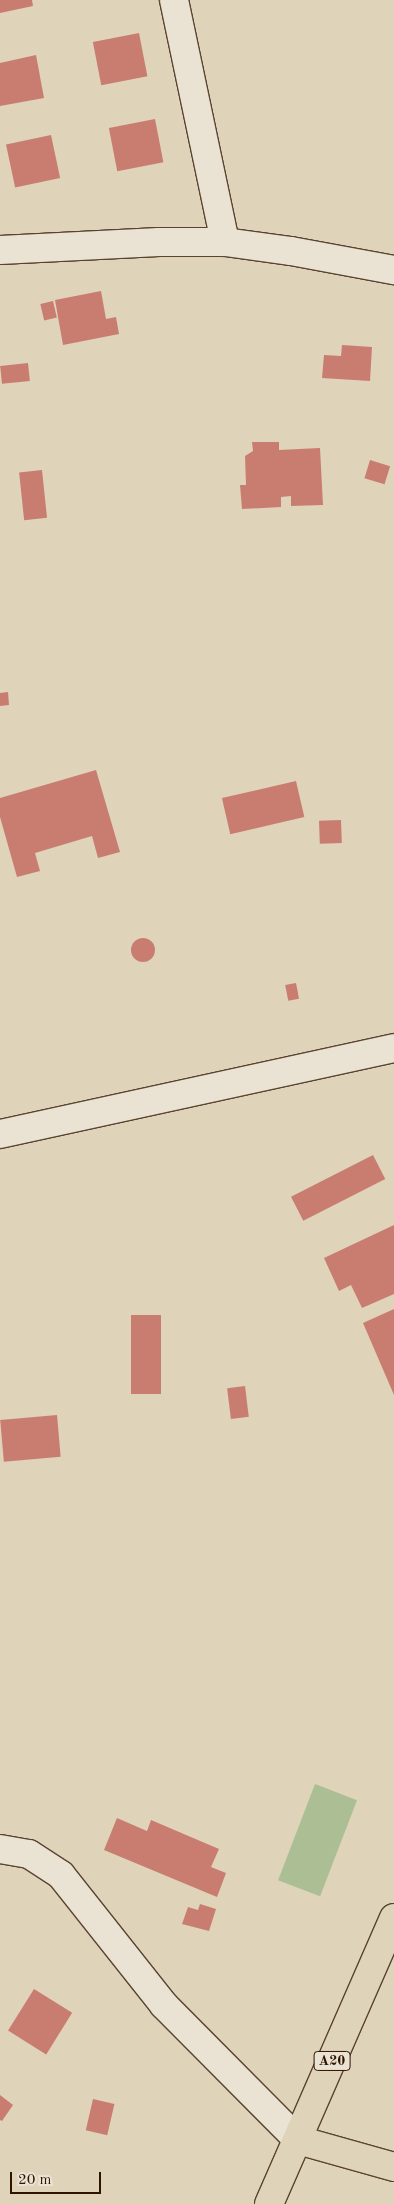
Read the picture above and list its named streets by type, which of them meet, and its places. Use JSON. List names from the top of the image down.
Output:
{
  "streets": {
    "main road": ["A20"]
  },
  "scale_bar": "20 m"
}
